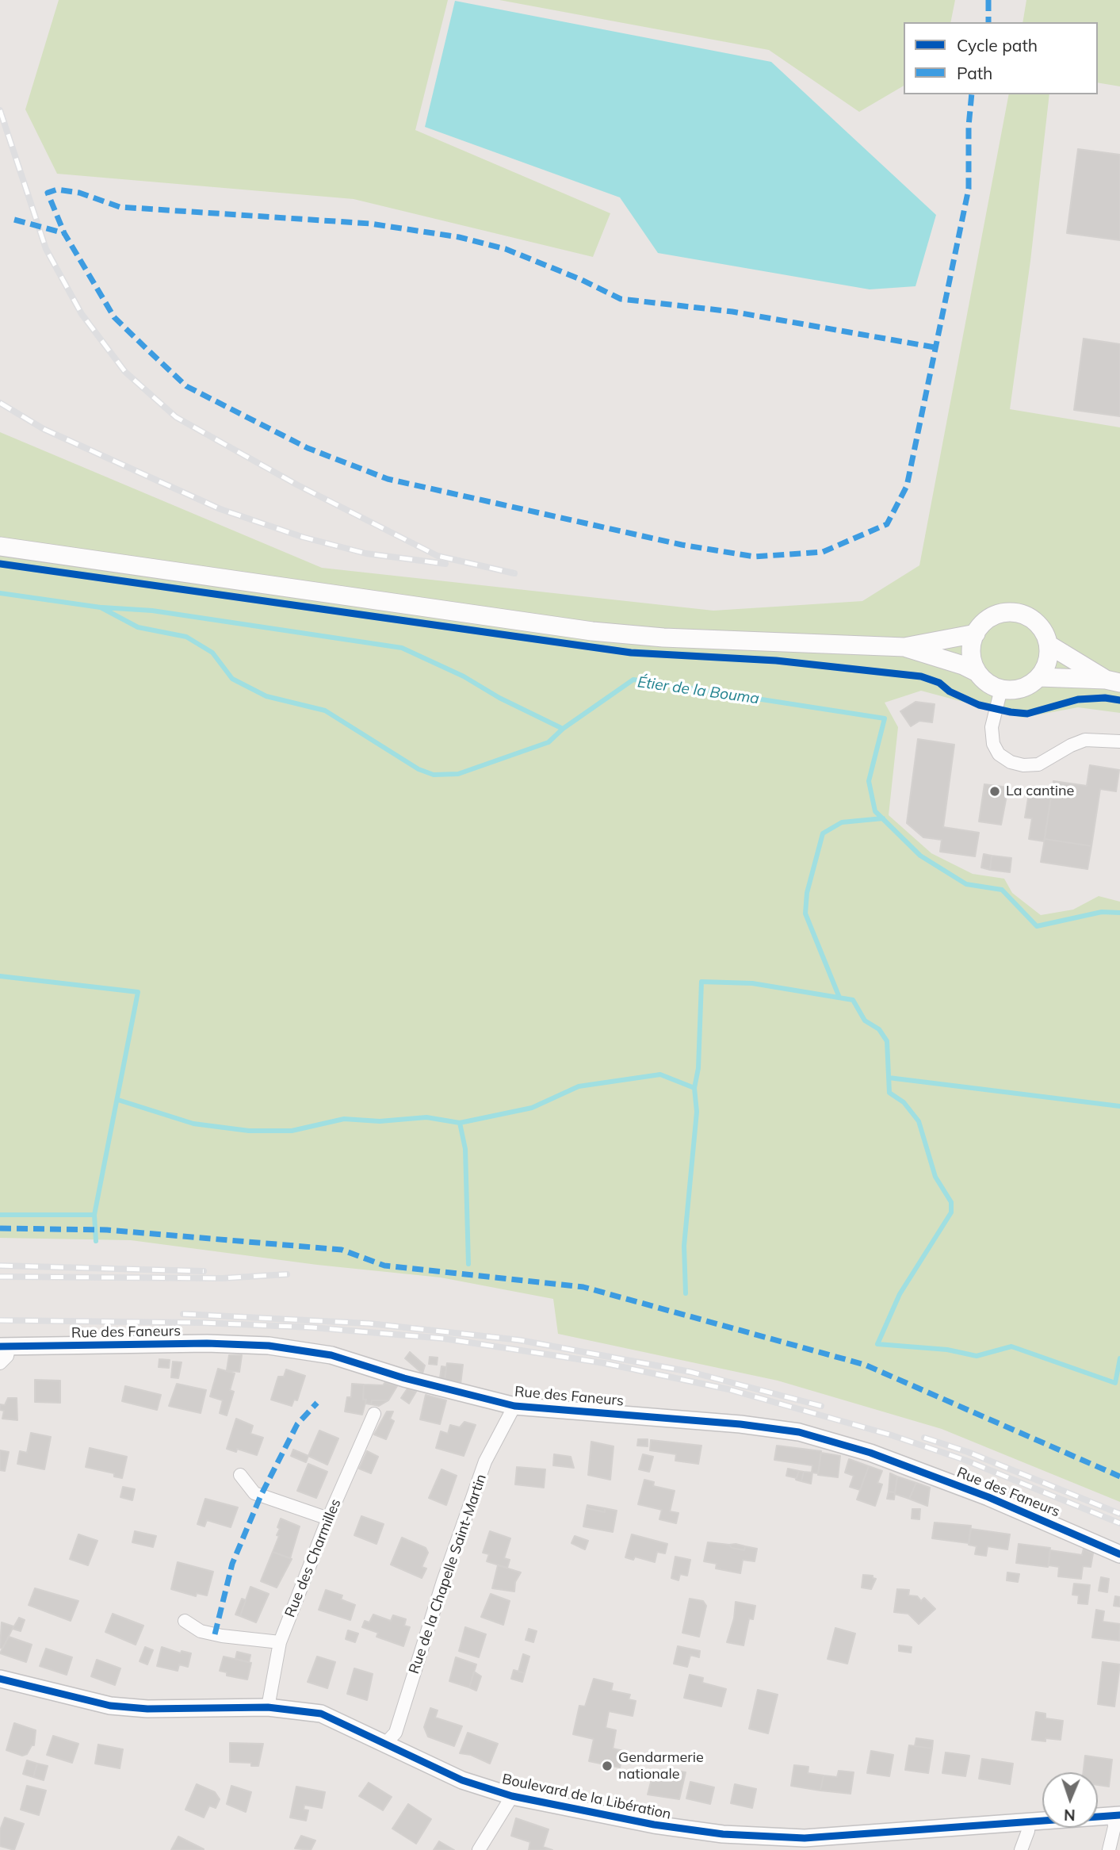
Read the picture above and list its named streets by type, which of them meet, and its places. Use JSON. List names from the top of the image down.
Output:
{
  "streets": {
    "street": [
      "Rue des Faneurs",
      "Rue des Charmilles",
      "Rue de la Chapelle Saint-Martin",
      "Boulevard de la Libération"
    ]
  },
  "crossings": [
    ["Rue des Faneurs", "Rue de la Chapelle Saint-Martin"],
    ["Rue des Charmilles", "Boulevard de la Libération"],
    ["Rue de la Chapelle Saint-Martin", "Boulevard de la Libération"]
  ],
  "water": ["Étier de la Bouma"],
  "places": ["La cantine", "Gendarmerie nationale"],
  "legend": ["Cycle path", "Path"],
  "north": "bottom"
}
